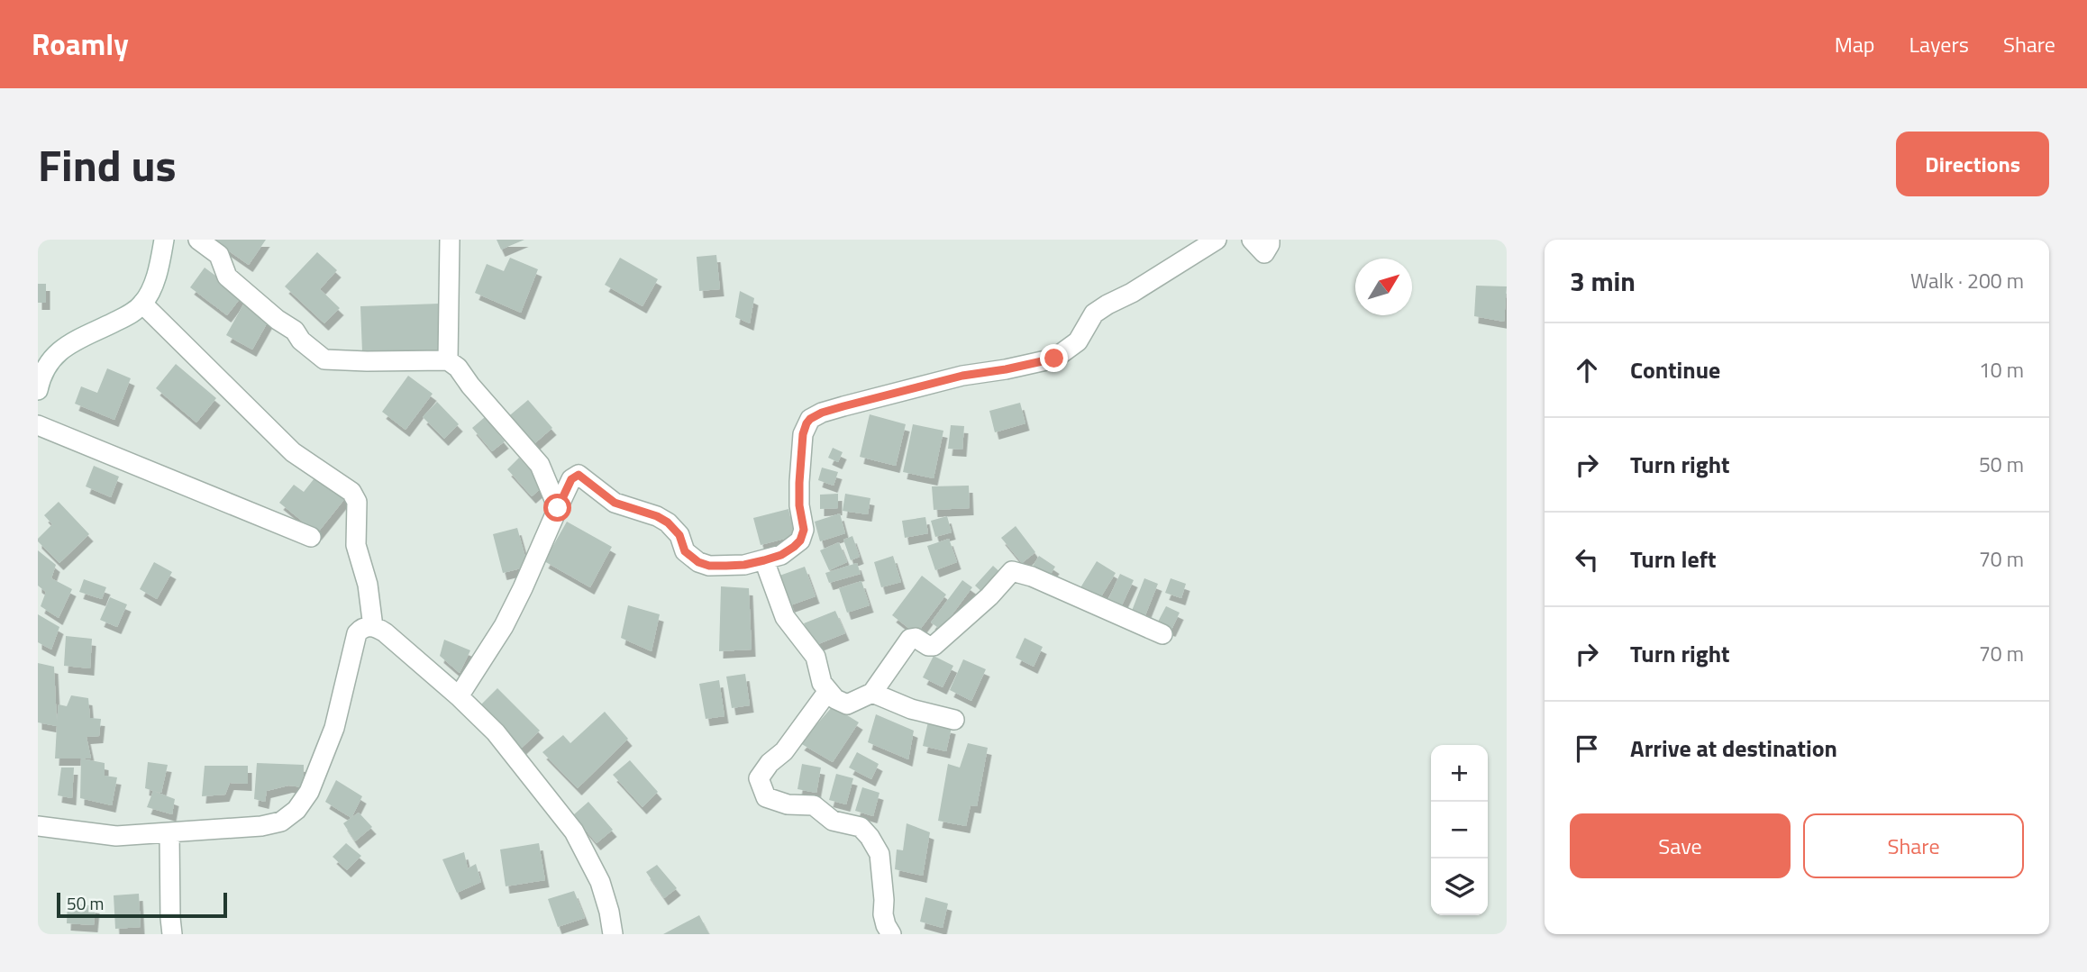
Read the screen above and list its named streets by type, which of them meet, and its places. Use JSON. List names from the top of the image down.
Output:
{
  "scale_bar": "50 m",
  "north": "top right",
  "page": {
    "header": "Roamly",
    "nav": ["Map", "Layers", "Share"],
    "title": "Find us",
    "buttons": [
      "Directions",
      ["Save", "Share"]
    ],
    "heading": ["3 min", "Walk · 200 m"],
    "list": [
      ["Continue", "10 m"],
      ["Turn right", "50 m"],
      ["Turn left", "70 m"],
      ["Turn right", "70 m"],
      "Arrive at destination"
    ],
    "map_buttons": ["+", "−"],
    "scale": "50 m"
  }
}
